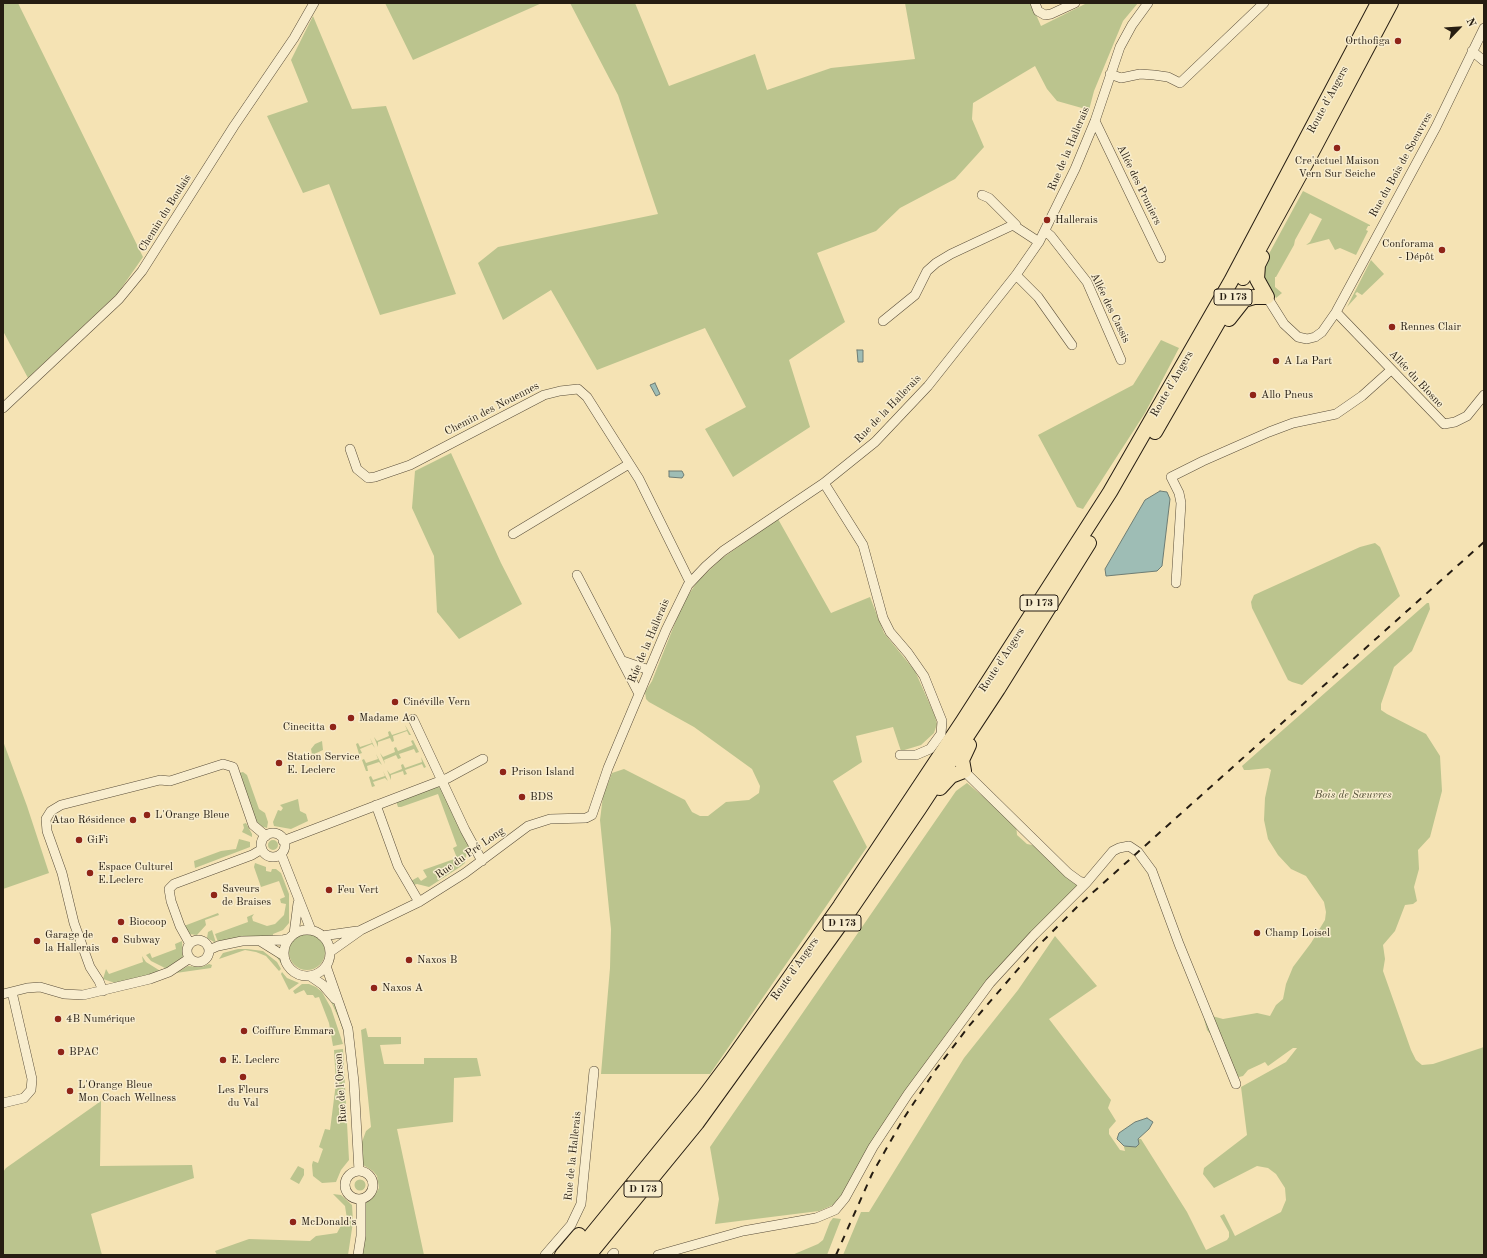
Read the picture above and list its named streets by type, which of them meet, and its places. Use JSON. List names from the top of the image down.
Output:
{
  "streets": {
    "highway": ["Route d'Angers", "D 173"],
    "street": [
      "Rue de la Hallerais",
      "Rue du Bois de Soeuvres",
      "Allée des Pruniers",
      "Chemin du Boulais",
      "Allée des Cassis",
      "Allée du Blosne",
      "Chemin des Nouennes",
      "Rue du Pré Long",
      "Rue de l'Orson"
    ]
  },
  "crossings": [
    ["Rue de la Hallerais", "Allée des Pruniers"],
    ["Rue de la Hallerais", "Allée des Cassis"],
    ["Rue de la Hallerais", "Chemin des Nouennes"],
    ["Rue de la Hallerais", "Rue du Pré Long"],
    ["Rue du Bois de Soeuvres", "Allée du Blosne"],
    ["Rue du Pré Long", "Rue de l'Orson"]
  ],
  "parks": ["Bois de Sœuvres"],
  "places": [
    "Orthofiga",
    "Cre'actuel Maison Vern Sur Seiche",
    "Hallerais",
    "Conforama - Dépôt",
    "Rennes Clair",
    "A La Part",
    "Allo Pneus",
    "Cinéville Vern",
    "Madame Ao",
    "Cinecitta",
    "Station Service E. Leclerc",
    "Prison Island",
    "BDS",
    "L'Orange Bleue",
    "Atao Résidence",
    "GiFi",
    "Espace Culturel E.Leclerc",
    "Feu Vert",
    "Saveurs de Braises",
    "Biocoop",
    "Champ Loisel",
    "Subway",
    "Garage de la Hallerais",
    "Naxos B",
    "Naxos A",
    "4B Numérique",
    "Coiffure Emmara",
    "BPAC",
    "E. Leclerc",
    "Les Fleurs du Val",
    "L'Orange Bleue Mon Coach Wellness",
    "McDonald's"
  ],
  "north": "top right"
}
